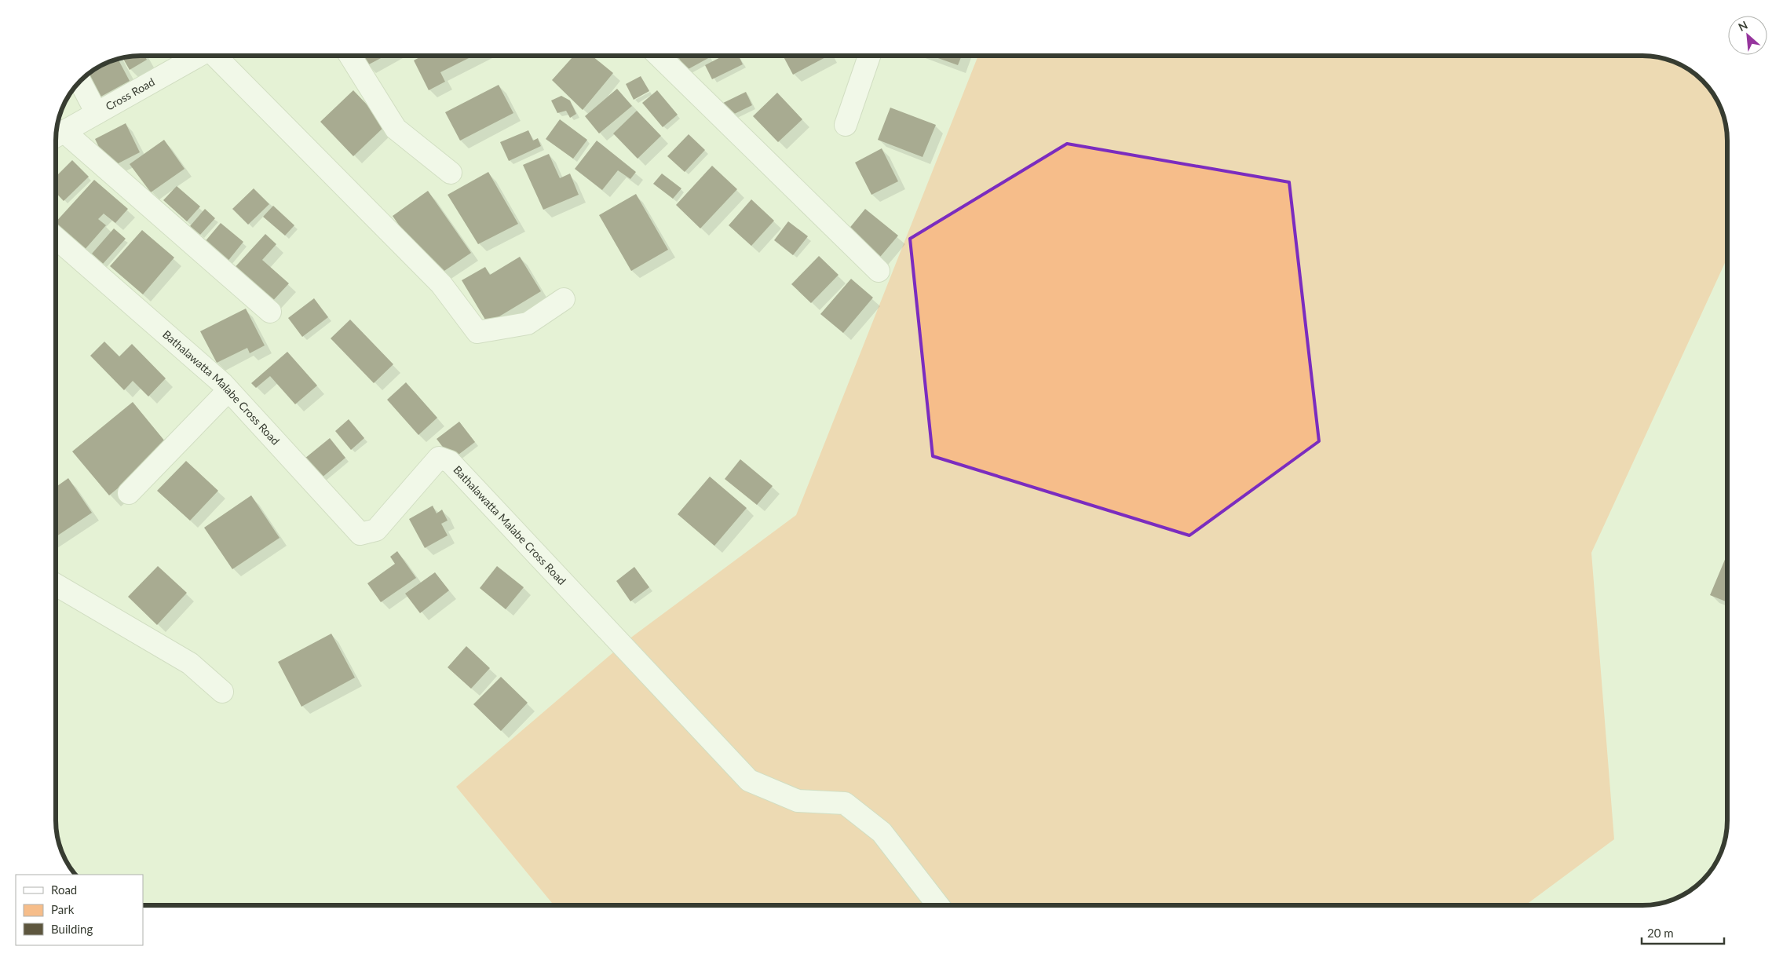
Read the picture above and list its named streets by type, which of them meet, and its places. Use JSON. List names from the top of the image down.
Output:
{
  "streets": {
    "street": ["Cross Road", "Bathalawatta Malabe Cross Road"]
  },
  "legend": ["Road", "Park", "Building"],
  "scale_bar": "20 m",
  "north": "top left"
}
